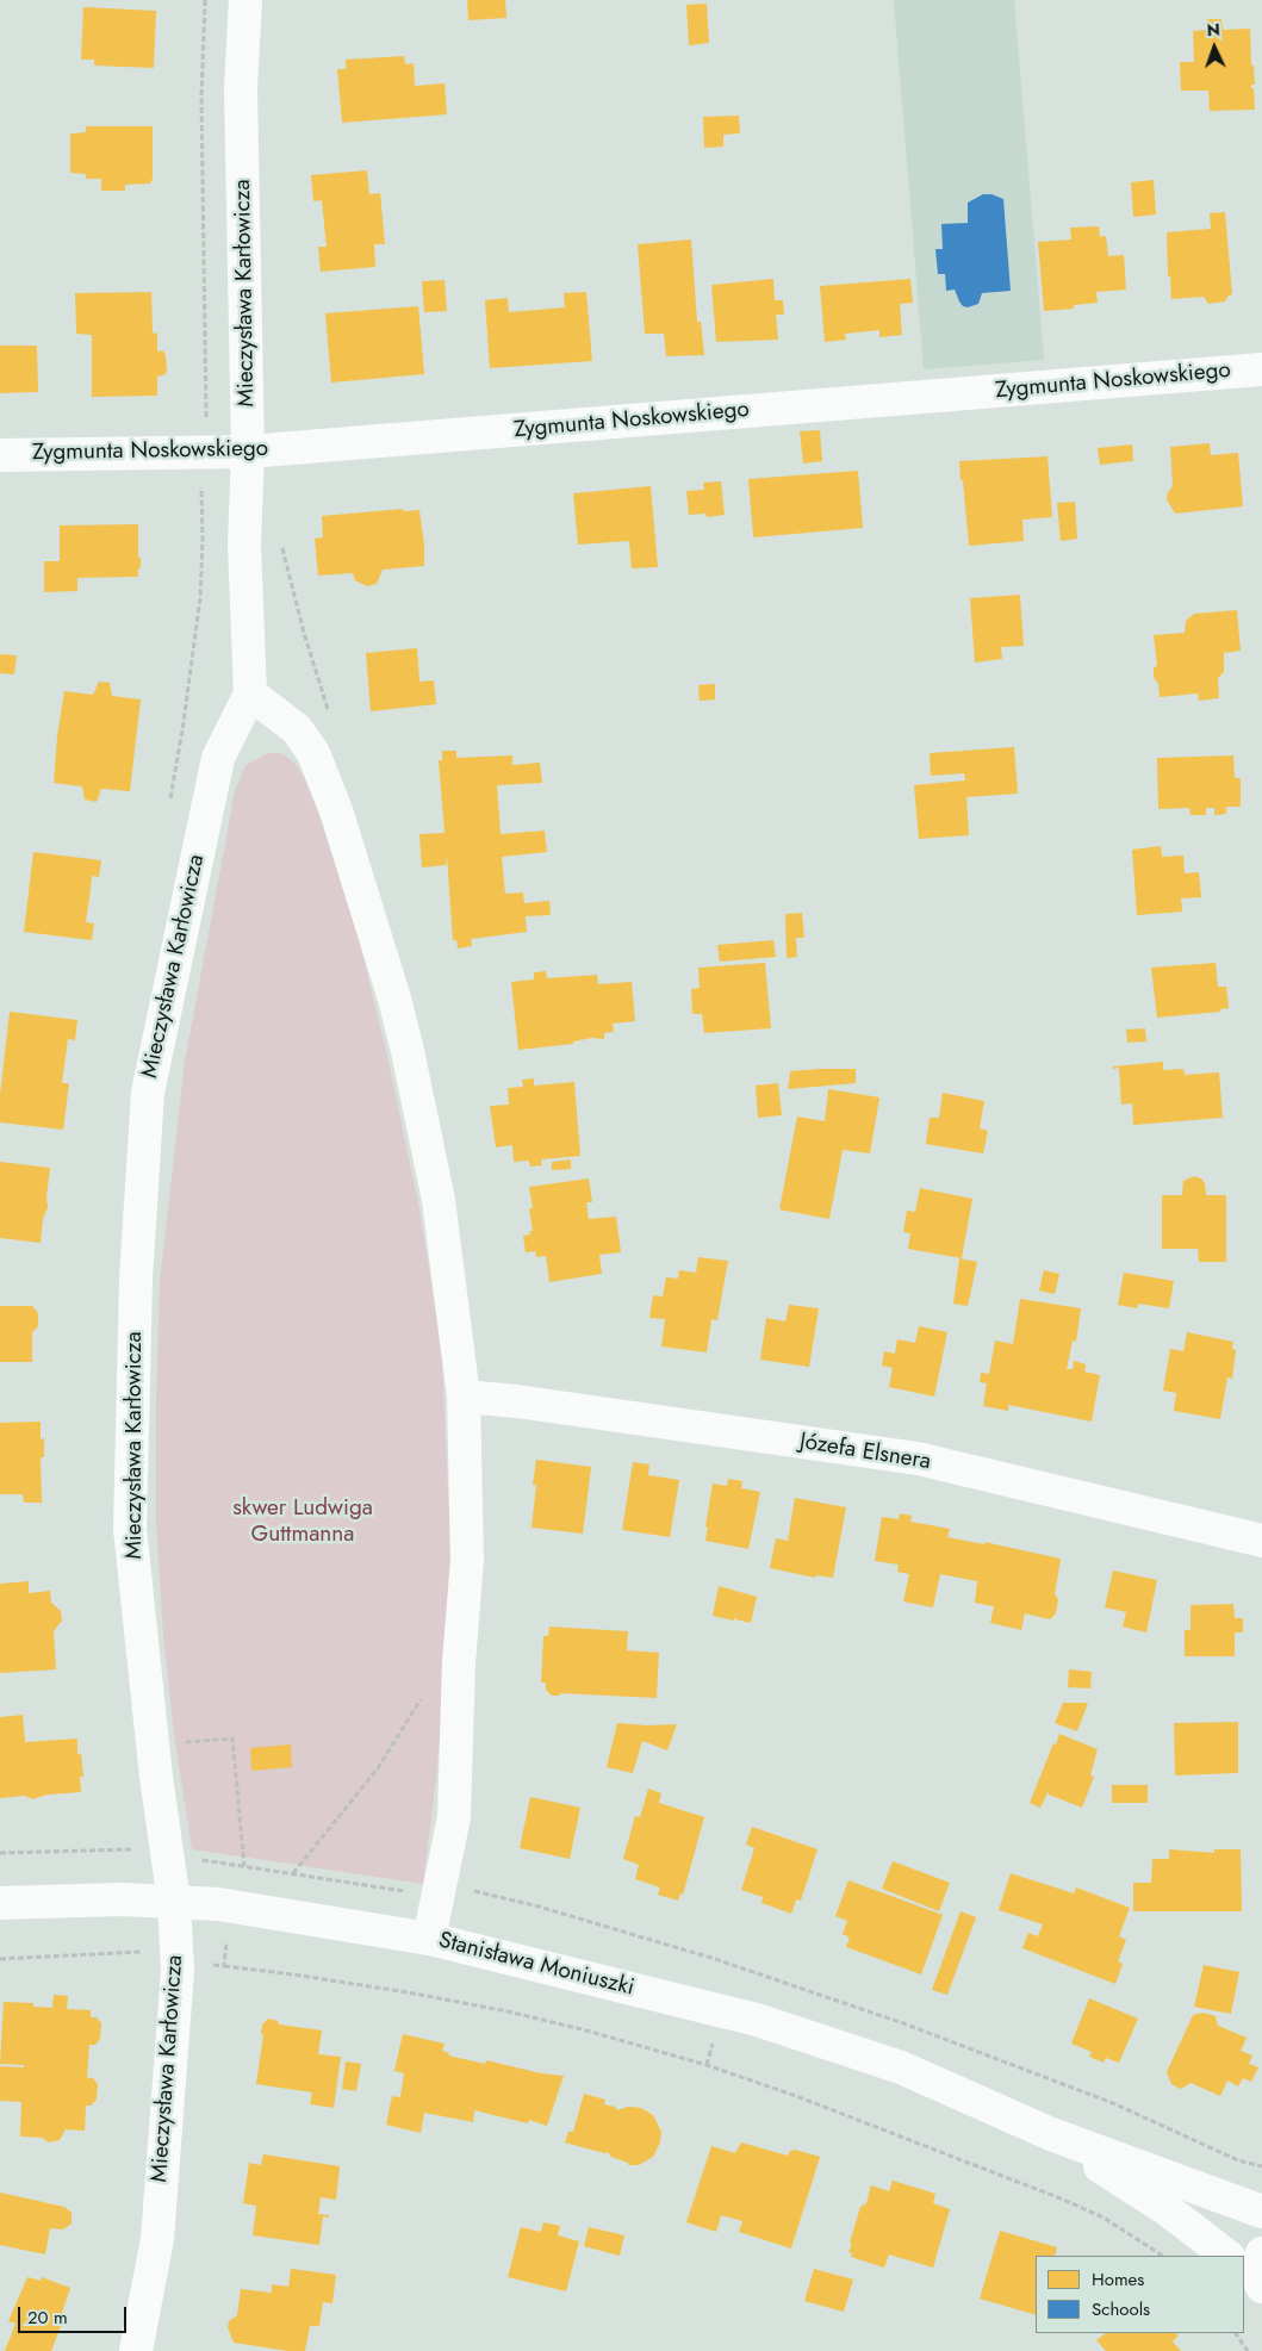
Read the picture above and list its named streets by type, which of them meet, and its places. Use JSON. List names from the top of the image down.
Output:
{
  "streets": {
    "street": [
      "Mieczysława Karłowicza",
      "Zygmunta Noskowskiego",
      "Józefa Elsnera",
      "Stanisława Moniuszki"
    ]
  },
  "crossings": [
    ["Mieczysława Karłowicza", "Zygmunta Noskowskiego"],
    ["Mieczysława Karłowicza", "Stanisława Moniuszki"]
  ],
  "parks": ["skwer Ludwiga Guttmanna"],
  "legend": ["Homes", "Schools"],
  "scale_bar": "20 m",
  "north": "top"
}
